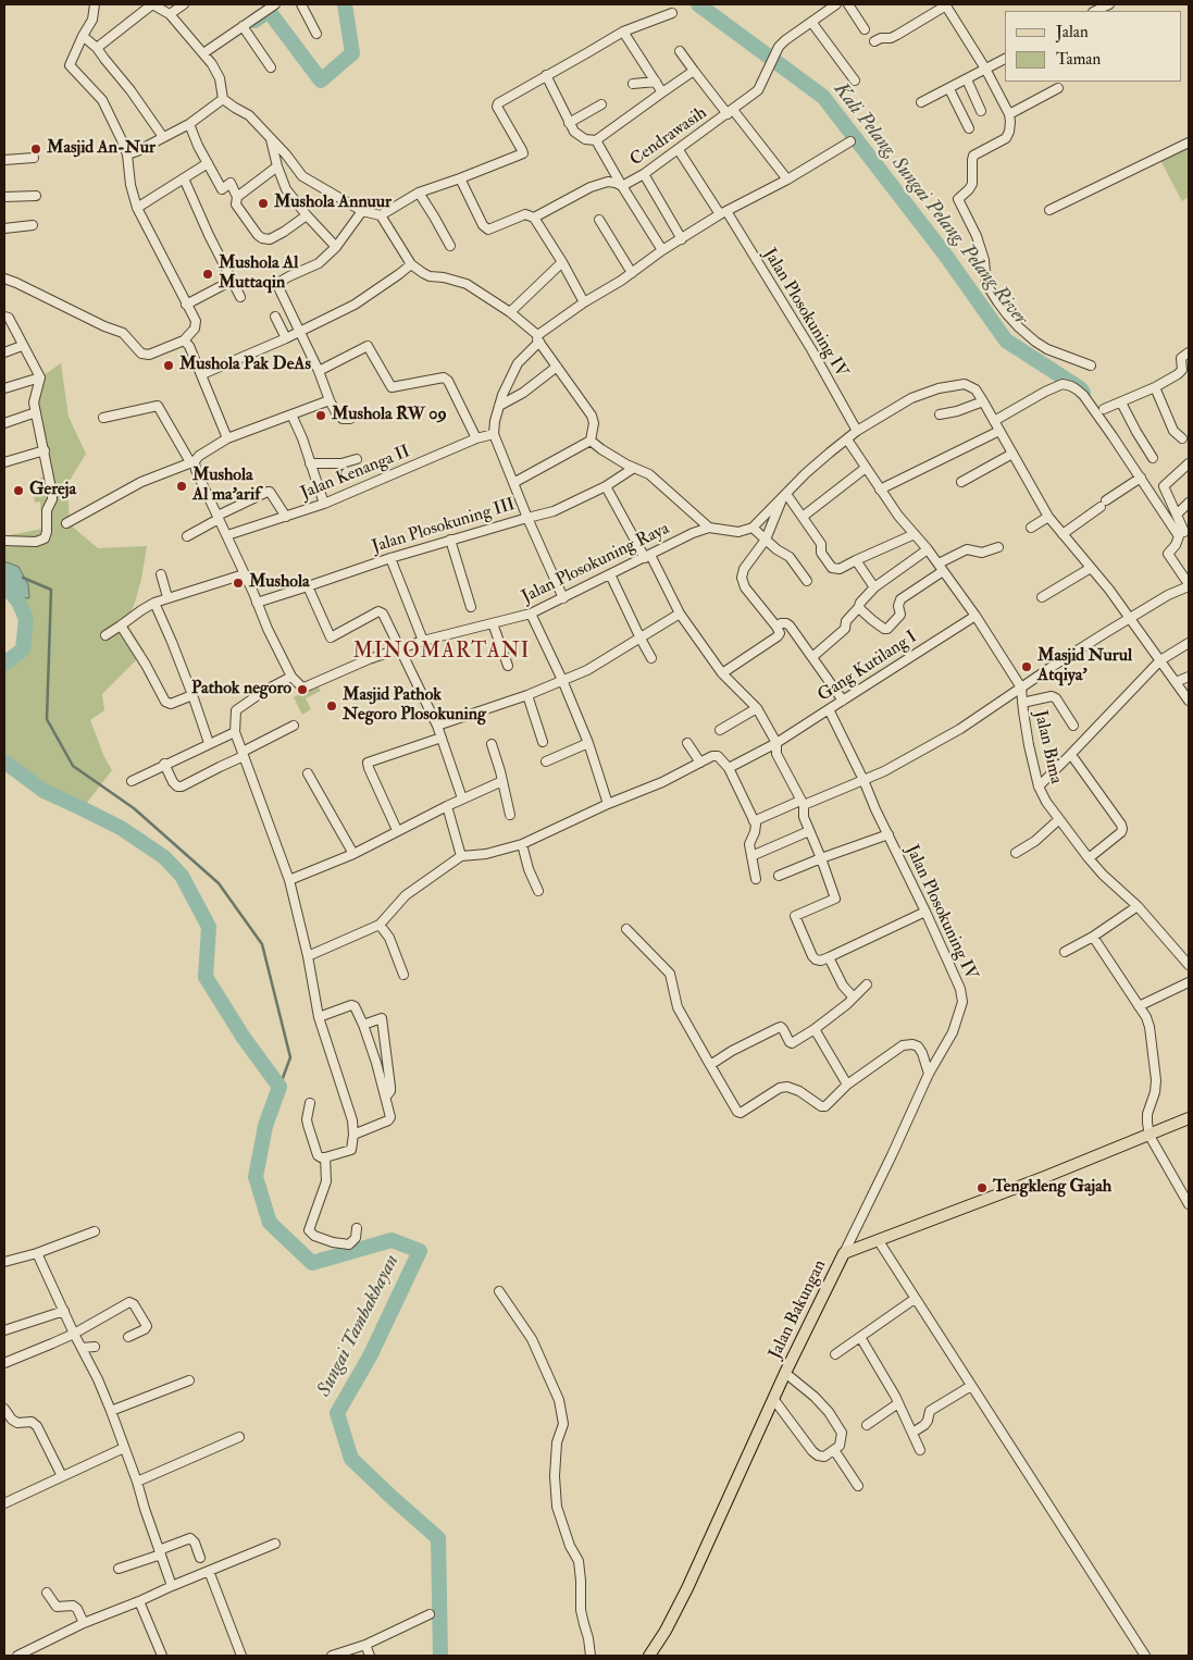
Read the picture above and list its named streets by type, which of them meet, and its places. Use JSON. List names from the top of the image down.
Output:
{
  "streets": {
    "main road": ["Jalan Bakungan"],
    "street": [
      "Cendrawasih",
      "Jalan Plosokuning IV",
      "Jalan Kenanga II",
      "Jalan Plosokuning III",
      "Jalan Plosokuning Raya",
      "Gang Kutilang I",
      "Jalan Bima"
    ]
  },
  "crossings": [
    ["Cendrawasih", "Jalan Plosokuning IV"],
    ["Jalan Plosokuning IV", "Gang Kutilang I"],
    ["Jalan Plosokuning IV", "Jalan Bakungan"],
    ["Gang Kutilang I", "Jalan Bima"]
  ],
  "districts": ["MINOMARTANI"],
  "water": ["Kali Pelang, Sungai Pelang, Pelang River", "Sungai Tambakbayan"],
  "places": [
    "Masjid An-Nur",
    "Mushola Annuur",
    "Mushola Al Muttaqin",
    "Mushola Pak DeAs",
    "Mushola RW 09",
    "Mushola Al ma'arif",
    "Gereja",
    "Mushola",
    "Masjid Nurul Atqiya'",
    "Pathok negoro",
    "Masjid Pathok Negoro Plosokuning",
    "Tengkleng Gajah"
  ],
  "legend": ["Jalan", "Taman"]
}
